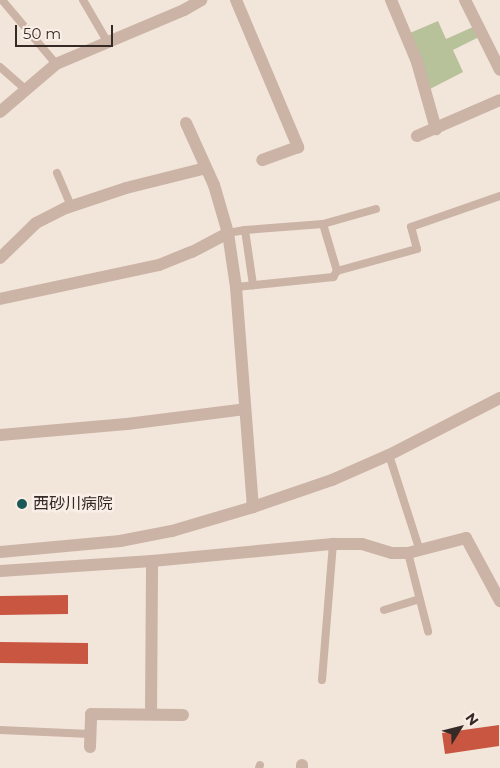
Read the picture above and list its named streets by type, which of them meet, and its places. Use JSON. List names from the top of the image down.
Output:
{
  "places": ["西砂川病院"],
  "scale_bar": "50 m",
  "north": "top right"
}
